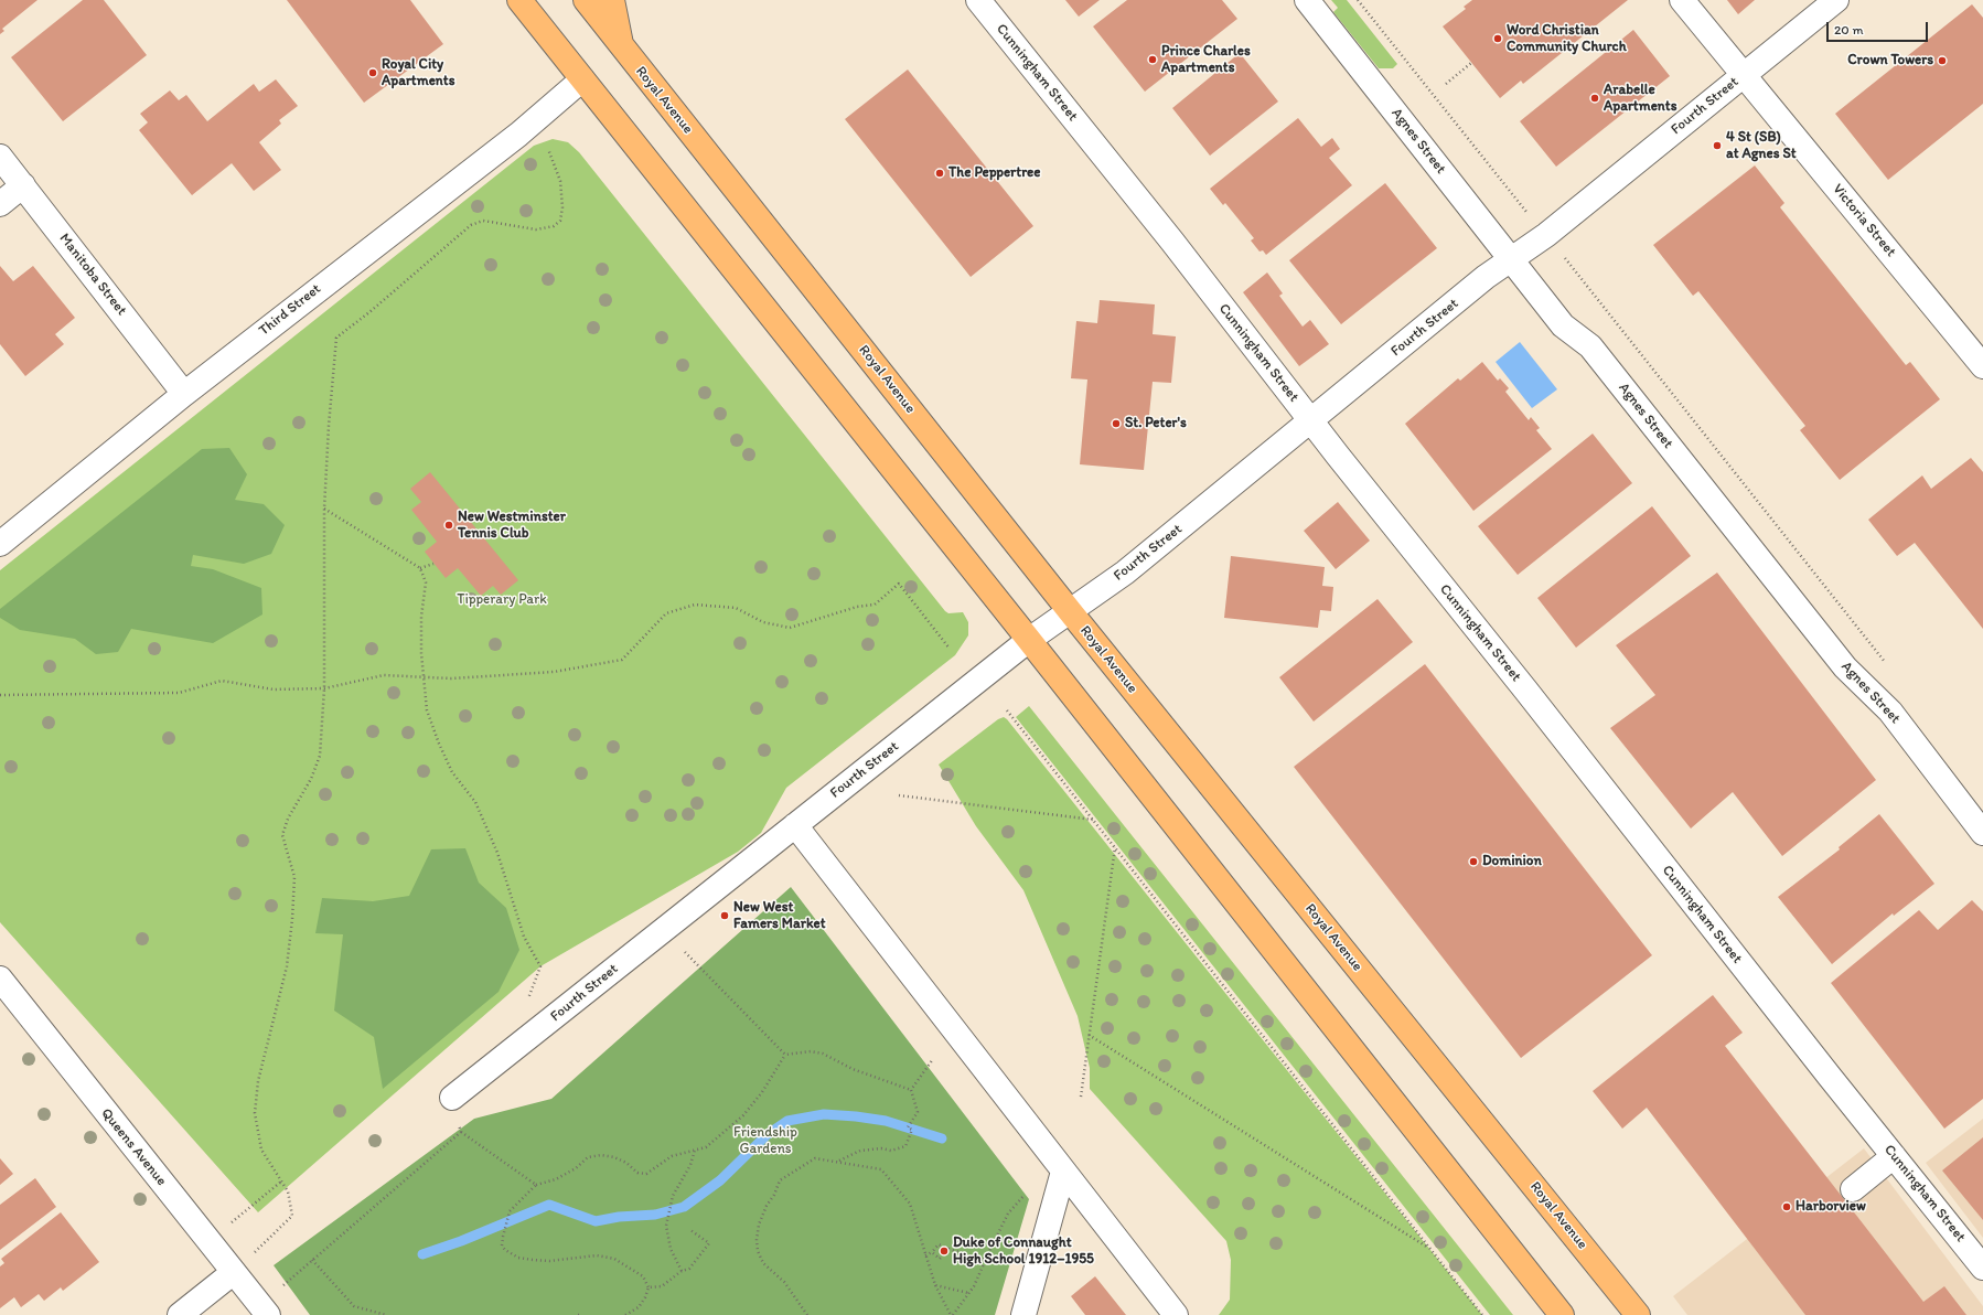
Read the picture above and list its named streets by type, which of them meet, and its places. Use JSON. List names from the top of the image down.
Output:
{
  "streets": {
    "main road": ["Royal Avenue"],
    "street": [
      "Cunningham Street",
      "Fourth Street",
      "Agnes Street",
      "Victoria Street",
      "Manitoba Street",
      "Third Street",
      "Queens Avenue"
    ]
  },
  "crossings": [
    ["Cunningham Street", "Fourth Street"],
    ["Royal Avenue", "Fourth Street"],
    ["Fourth Street", "Agnes Street"],
    ["Fourth Street", "Victoria Street"],
    ["Manitoba Street", "Third Street"]
  ],
  "parks": ["Tipperary Park", "Friendship Gardens"],
  "places": [
    "Word Christian Community Church",
    "Prince Charles Apartments",
    "Crown Towers",
    "Royal City Apartments",
    "Arabelle Apartments",
    "4 St (SB) at Agnes St",
    "The Peppertree",
    "St. Peter's",
    "New Westminster Tennis Club",
    "Dominion",
    "New West Famers Market",
    "Harborview",
    "Duke of Connaught High School 1912–1955"
  ],
  "scale_bar": "20 m"
}
